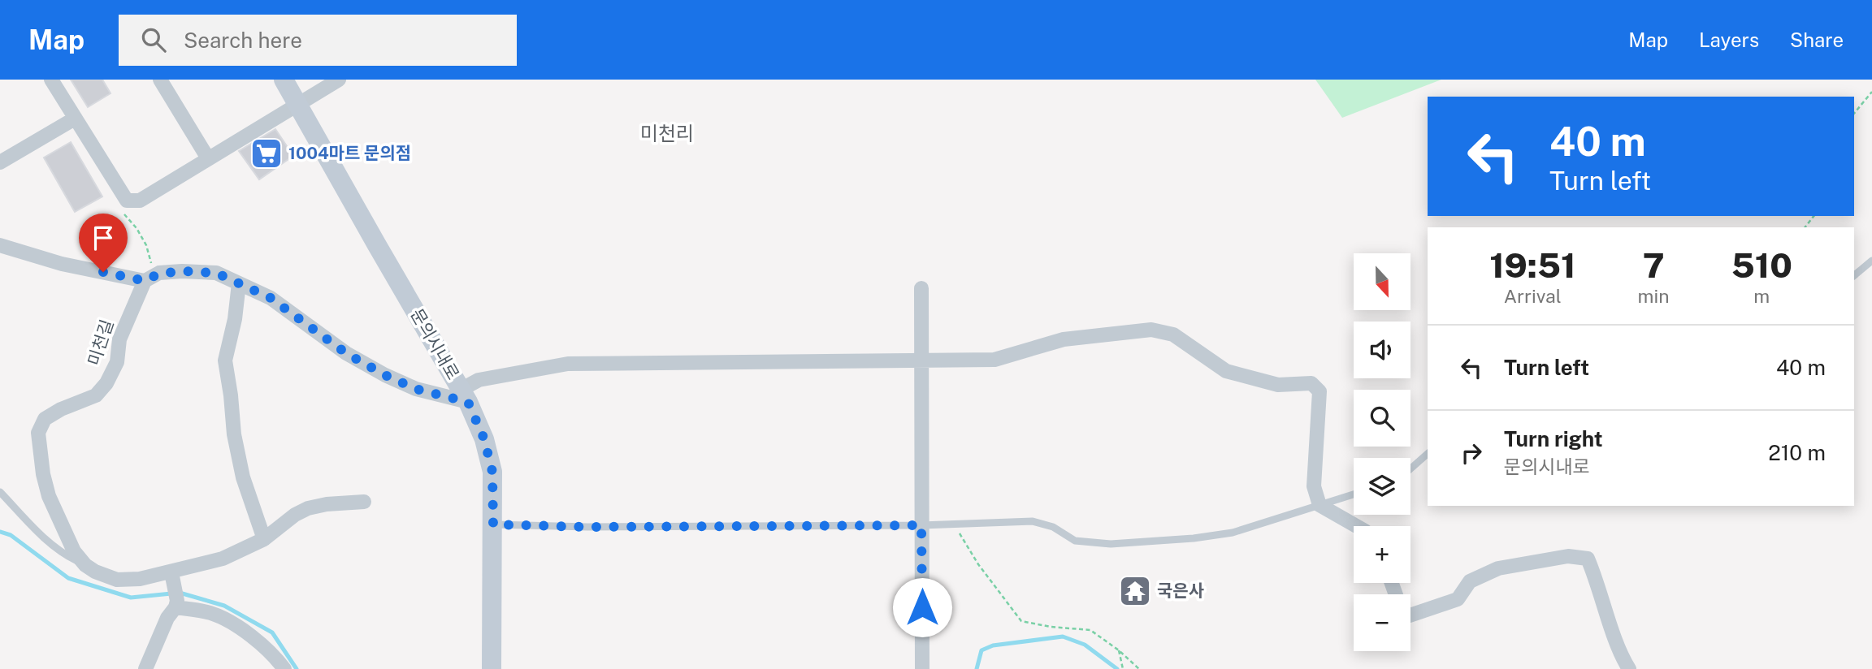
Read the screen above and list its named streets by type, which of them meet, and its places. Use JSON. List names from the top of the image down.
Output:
{
  "streets": {
    "street": ["미천길", "문의시내로"]
  },
  "districts": ["미천리"],
  "places": {
    "supermarket": ["1004마트 문의점"],
    "temple": ["국은사"]
  },
  "north": "bottom",
  "page": {
    "header": "Map",
    "search": "Search here",
    "nav": ["Map", "Layers", "Share"],
    "turn": ["40 m", "Turn left"],
    "eta": [
      "19:51",
      "Arrival",
      "7",
      "min",
      "510",
      "m"
    ],
    "map_buttons": ["+", "−"],
    "list": [
      {
        "name": "Turn left",
        "value": "40 m"
      },
      {
        "name": "Turn right",
        "note": "문의시내로",
        "value": "210 m"
      }
    ]
  }
}
